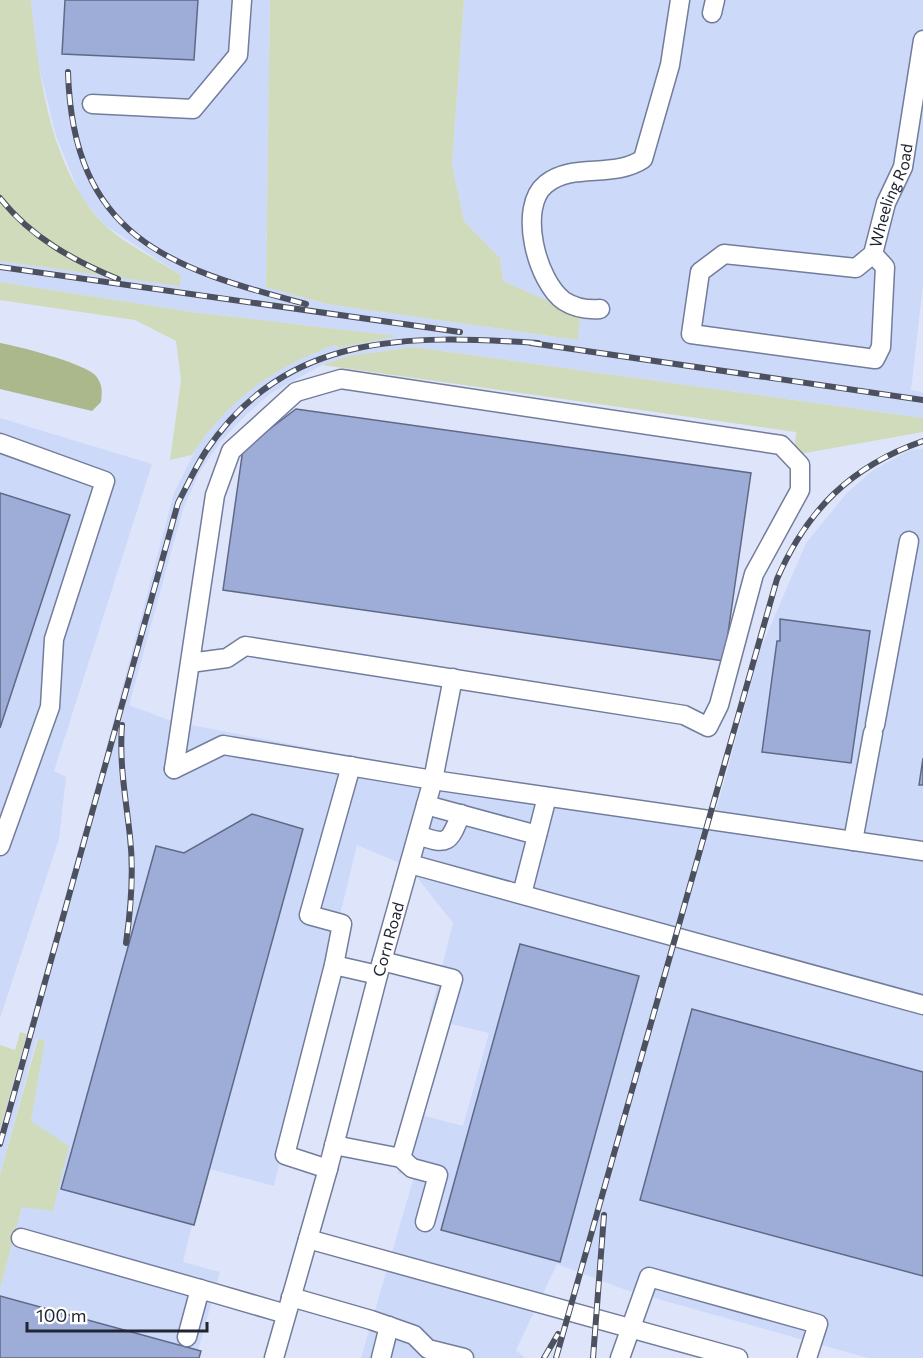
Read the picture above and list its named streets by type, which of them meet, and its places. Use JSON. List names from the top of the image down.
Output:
{
  "streets": {
    "street": ["Wheeling Road", "Corn Road"]
  },
  "scale_bar": "100 m"
}
